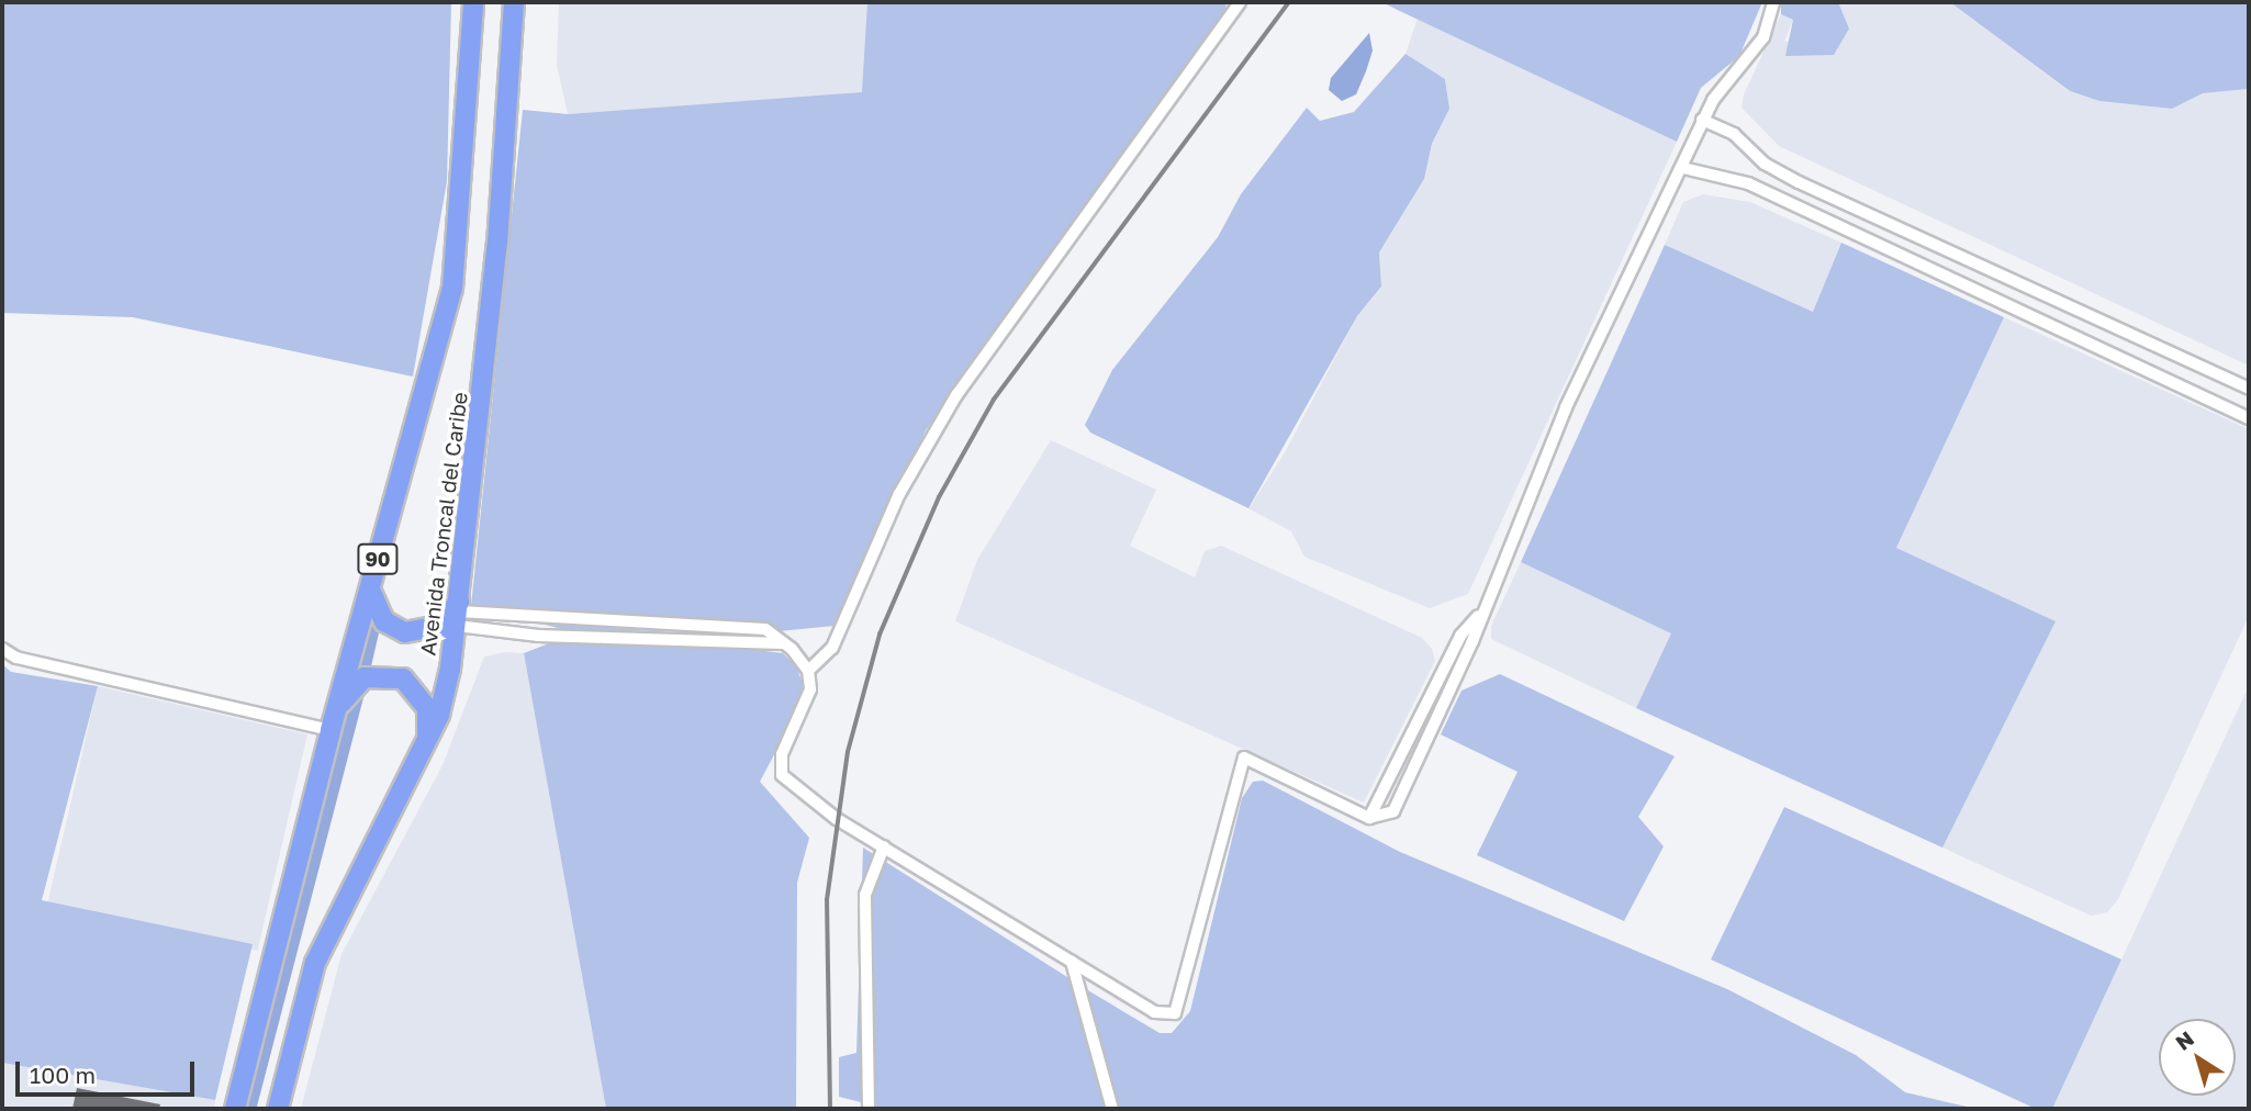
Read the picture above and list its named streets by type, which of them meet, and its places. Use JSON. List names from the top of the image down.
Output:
{
  "streets": {
    "highway": ["Avenida Troncal del Caribe", "90"]
  },
  "scale_bar": "100 m",
  "north": "top left"
}
